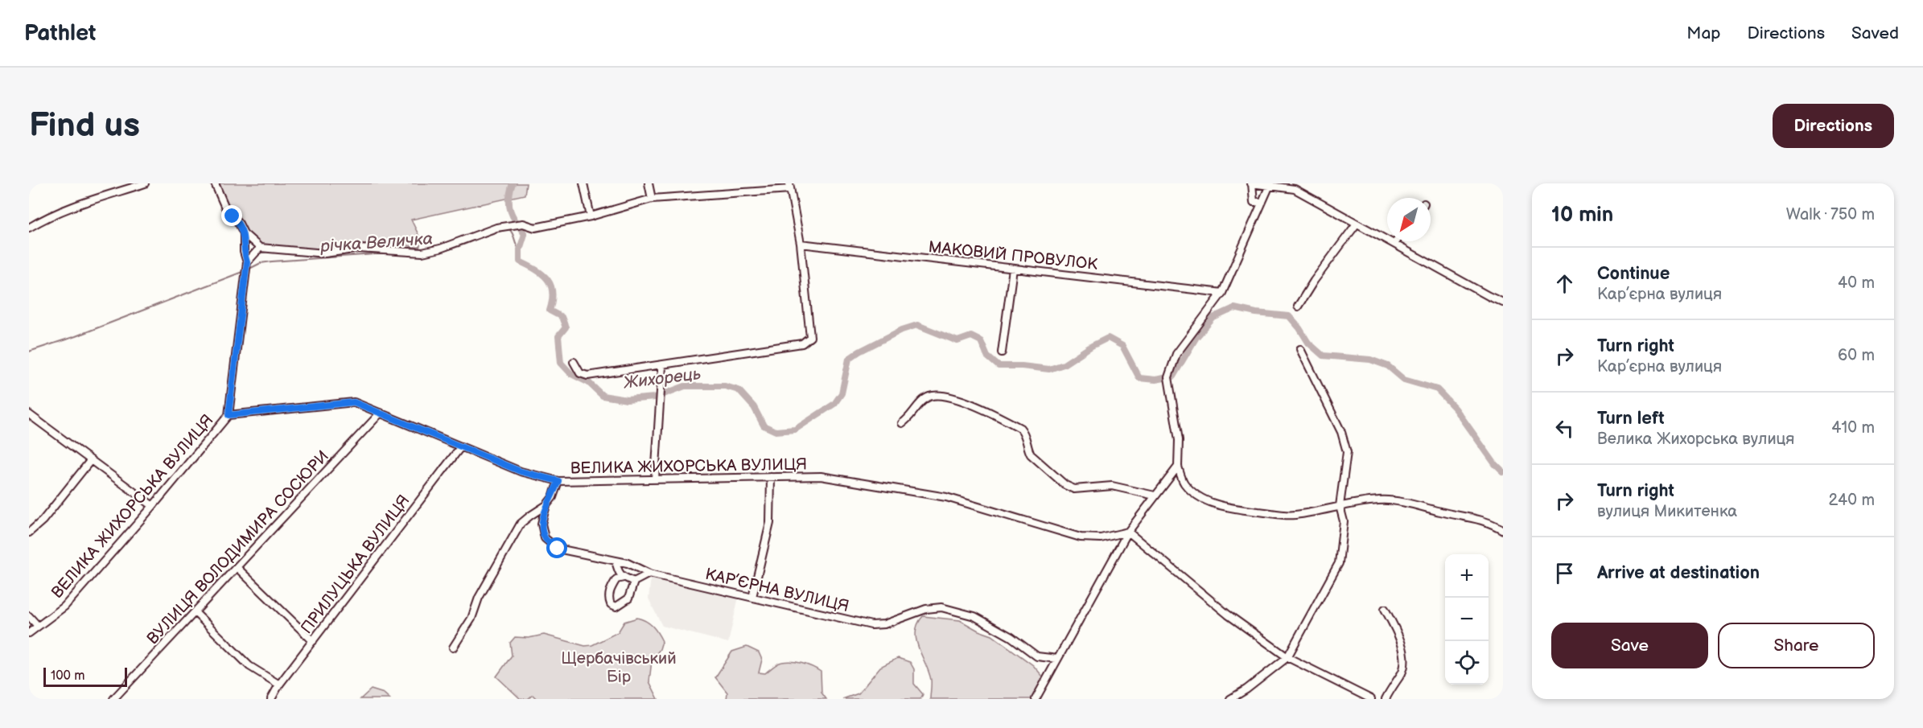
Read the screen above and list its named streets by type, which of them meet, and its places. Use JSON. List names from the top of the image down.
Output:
{
  "streets": {
    "street": [
      "МАКОВИЙ ПРОВУЛОК",
      "ВЕЛИКА ЖИХОРСЬКА ВУЛИЦЯ",
      "ВУЛИЦЯ ВОЛОДИМИРА СОСЮРИ",
      "ПРИЛУЦЬКА ВУЛИЦЯ",
      "КАР’ЄРНА ВУЛИЦЯ"
    ]
  },
  "crossings": [
    ["ВЕЛИКА ЖИХОРСЬКА ВУЛИЦЯ", "ВУЛИЦЯ ВОЛОДИМИРА СОСЮРИ"],
    ["ВЕЛИКА ЖИХОРСЬКА ВУЛИЦЯ", "ПРИЛУЦЬКА ВУЛИЦЯ"],
    ["ВЕЛИКА ЖИХОРСЬКА ВУЛИЦЯ", "КАР’ЄРНА ВУЛИЦЯ"]
  ],
  "water": ["річка Величка", "Жихорець"],
  "parks": ["Щербачівський Бір"],
  "scale_bar": "100 m",
  "north": "bottom left",
  "page": {
    "header": "Pathlet",
    "nav": ["Map", "Directions", "Saved"],
    "buttons": [
      "Directions",
      ["Save", "Share"]
    ],
    "title": "Find us",
    "heading": ["10 min", "Walk · 750 m"],
    "list": [
      ["Continue", "Кар’єрна вулиця", "40 m"],
      ["Turn right", "Кар’єрна вулиця", "60 m"],
      ["Turn left", "Велика Жихорська вулиця", "410 m"],
      ["Turn right", "вулиця Микитенка", "240 m"],
      "Arrive at destination"
    ],
    "map_buttons": ["+", "−"],
    "scale": "100 m"
  }
}
